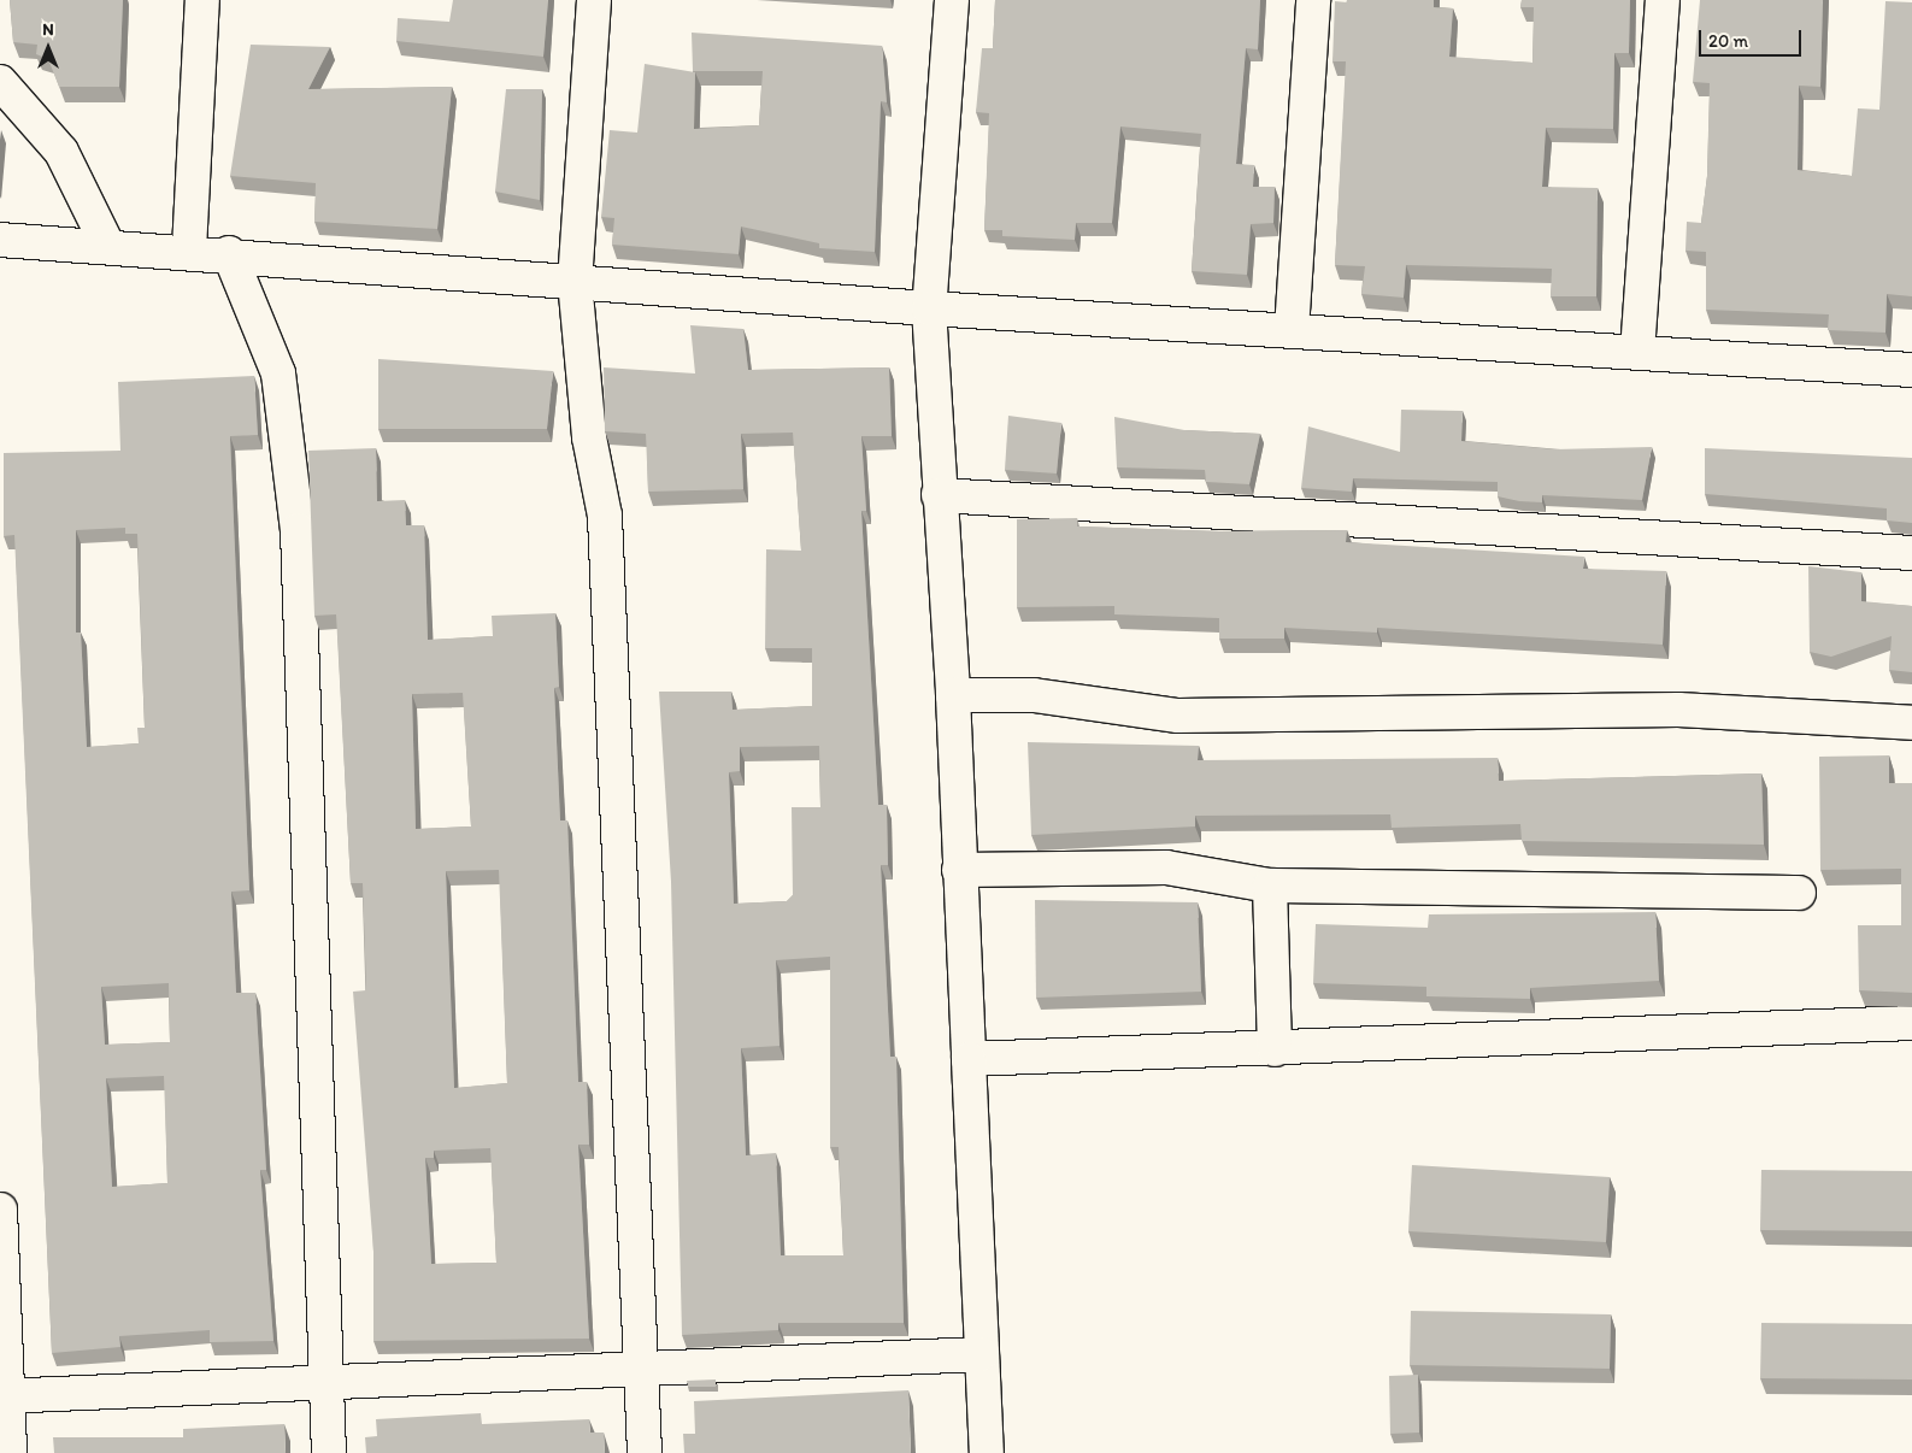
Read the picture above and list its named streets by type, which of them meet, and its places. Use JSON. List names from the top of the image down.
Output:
{
  "scale_bar": "20 m",
  "north": "top"
}
